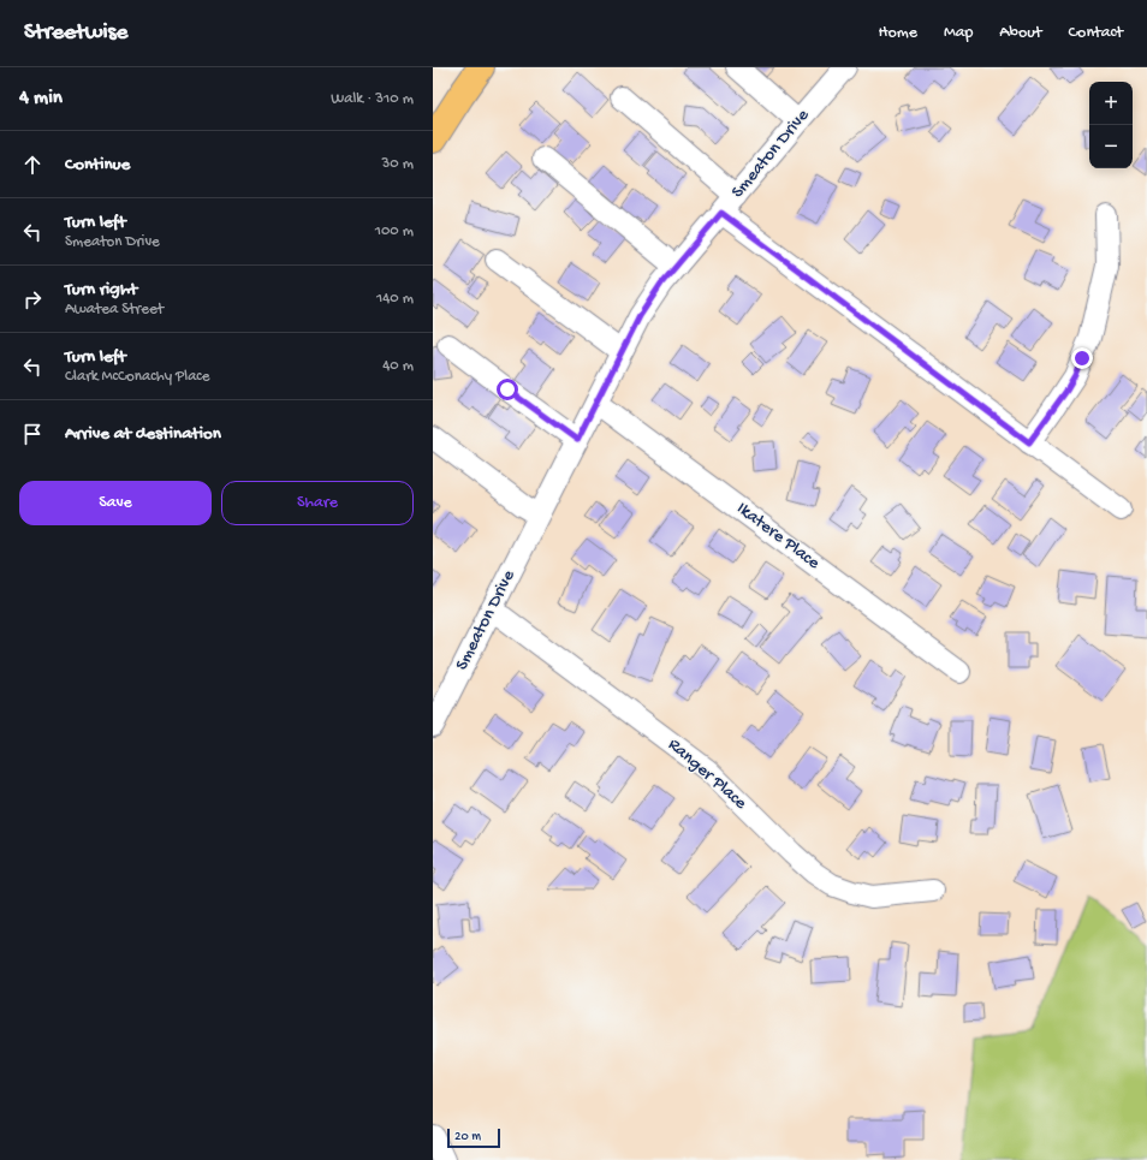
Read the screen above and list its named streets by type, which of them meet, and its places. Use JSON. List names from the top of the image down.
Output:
{
  "streets": {
    "street": ["Smeaton Drive", "Ikatere Place", "Ranger Place"]
  },
  "crossings": [
    ["Smeaton Drive", "Ikatere Place"],
    ["Smeaton Drive", "Ranger Place"]
  ],
  "scale_bar": "20 m",
  "page": {
    "header": "Streetwise",
    "nav": [
      "Home",
      "Map",
      "About",
      "Contact"
    ],
    "heading": ["4 min", "Walk · 310 m"],
    "map_buttons": ["+", "−"],
    "list": [
      ["Continue", "30 m"],
      ["Turn left", "Smeaton Drive", "100 m"],
      ["Turn right", "Awatea Street", "140 m"],
      ["Turn left", "Clark McConachy Place", "40 m"],
      "Arrive at destination"
    ],
    "buttons": ["Save", "Share"],
    "scale": "20 m"
  }
}
